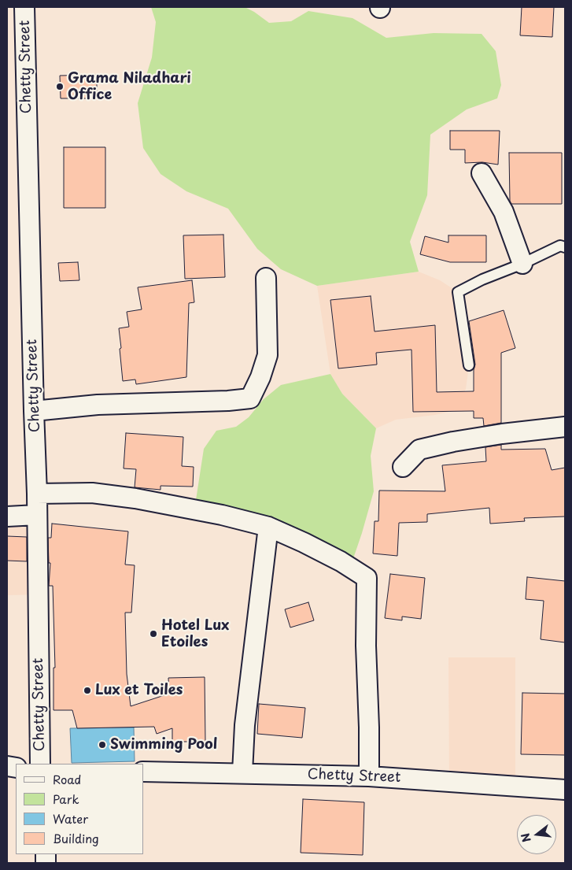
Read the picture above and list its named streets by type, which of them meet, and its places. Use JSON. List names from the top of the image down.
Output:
{
  "streets": {
    "street": ["Chetty Street"]
  },
  "places": [
    "Grama Niladhari Office",
    "Hotel Lux Etoiles",
    "Lux et Toiles",
    "Swimming Pool"
  ],
  "legend": [
    "Road",
    "Park",
    "Water",
    "Building"
  ],
  "north": "left"
}
